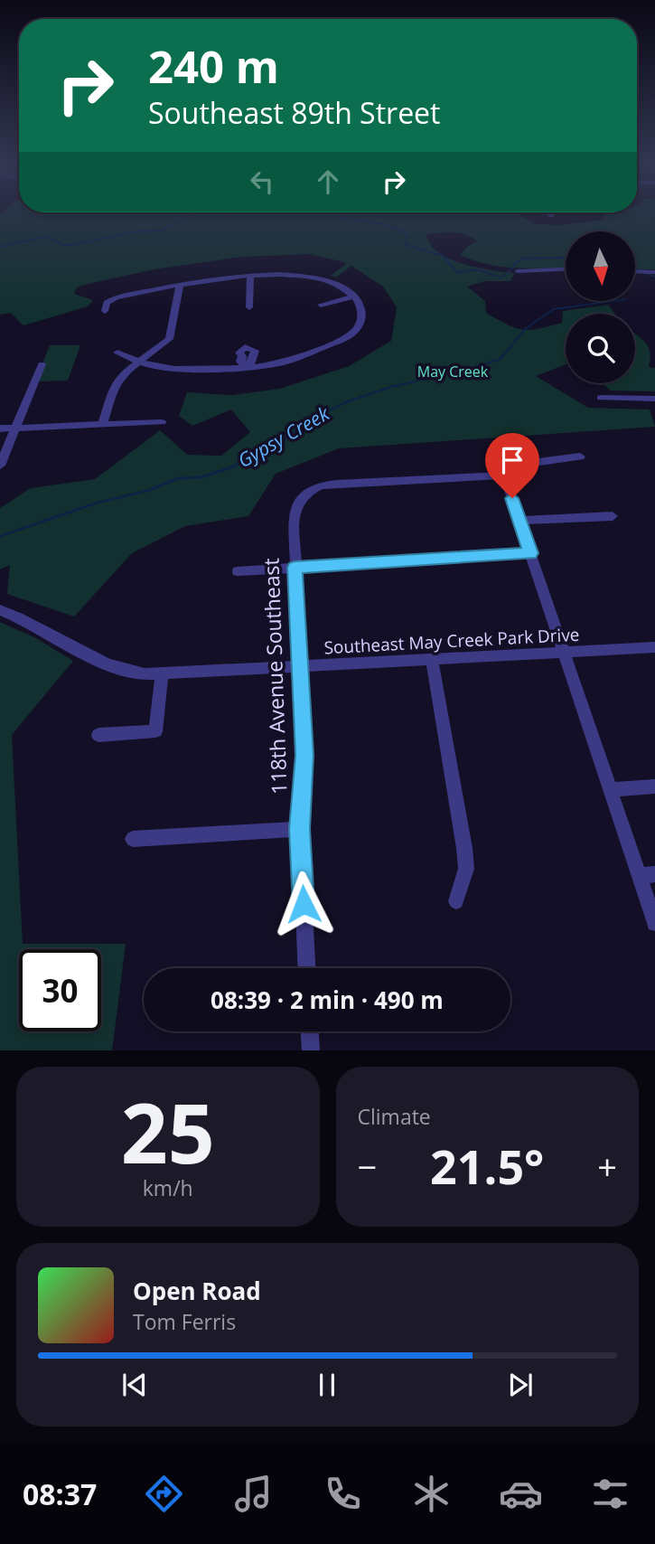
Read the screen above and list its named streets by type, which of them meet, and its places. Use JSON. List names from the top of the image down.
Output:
{
  "streets": {
    "street": ["Southeast May Creek Park Drive", "118th Avenue Southeast"]
  },
  "crossings": [
    ["Southeast May Creek Park Drive", "118th Avenue Southeast"]
  ],
  "water": ["Gypsy Creek"],
  "parks": ["May Creek"],
  "north": "bottom",
  "page": {
    "turn": ["240 m", "Southeast 89th Street"],
    "limit": "30",
    "trip": "08:39 · 2 min · 490 m",
    "tile": [
      ["25", "km/h"],
      "Climate"
    ],
    "heat": ["−", "21.5°", "+"],
    "song": ["Open Road", "Tom Ferris"],
    "tabs": "08:37"
  }
}
